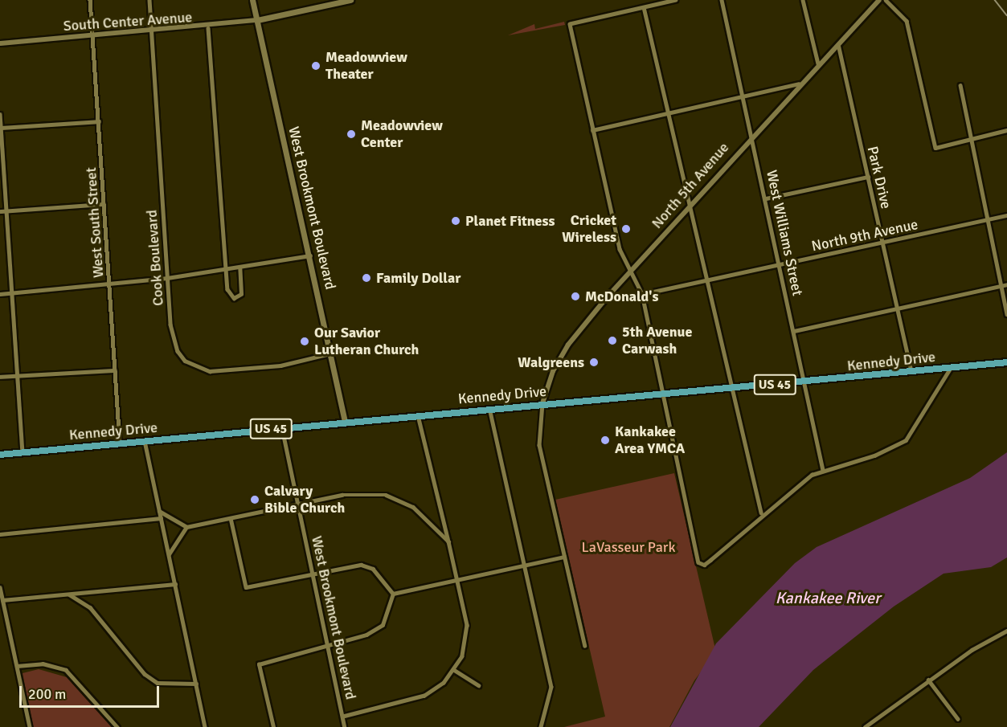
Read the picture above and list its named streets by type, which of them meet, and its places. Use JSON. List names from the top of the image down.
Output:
{
  "streets": {
    "main road": ["West Brookmont Boulevard", "Kennedy Drive", "US 45"],
    "street": [
      "South Center Avenue",
      "Park Drive",
      "North 5th Avenue",
      "West South Street",
      "West Williams Street",
      "North 9th Avenue",
      "Cook Boulevard"
    ]
  },
  "crossings": [
    ["South Center Avenue", "West Brookmont Boulevard"],
    ["South Center Avenue", "West South Street"],
    ["South Center Avenue", "Cook Boulevard"],
    ["Park Drive", "North 5th Avenue"],
    ["Park Drive", "North 9th Avenue"],
    ["Park Drive", "Kennedy Drive"],
    ["North 5th Avenue", "West Williams Street"],
    ["North 5th Avenue", "Kennedy Drive"],
    ["West Brookmont Boulevard", "Cook Boulevard"],
    ["West Brookmont Boulevard", "Kennedy Drive"],
    ["West South Street", "Kennedy Drive"],
    ["West Williams Street", "North 9th Avenue"],
    ["West Williams Street", "Kennedy Drive"]
  ],
  "water": ["Kankakee River"],
  "parks": ["LaVasseur Park"],
  "places": [
    "Meadowview Theater",
    "Meadowview Center",
    "Planet Fitness",
    "Cricket Wireless",
    "Family Dollar",
    "McDonald's",
    "5th Avenue Carwash",
    "Our Savior Lutheran Church",
    "Walgreens",
    "Kankakee Area YMCA",
    "Calvary Bible Church"
  ],
  "scale_bar": "200 m"
}
